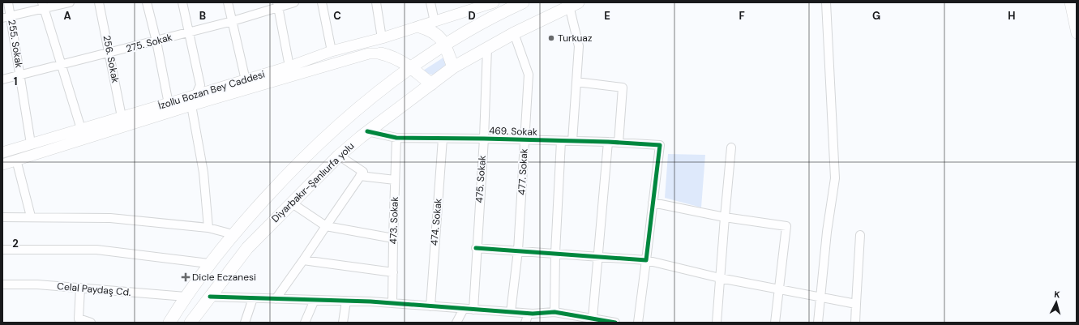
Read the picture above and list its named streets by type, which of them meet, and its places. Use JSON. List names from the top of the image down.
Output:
{
  "streets": {
    "highway": ["Diyarbakır-Şanlıurfa yolu"],
    "main road": ["İzollu Bozan Bey Caddesi"],
    "street": [
      "275. Sokak",
      "255. Sokak",
      "256. Sokak",
      "469. Sokak",
      "477. Sokak",
      "475. Sokak",
      "473. Sokak",
      "474. Sokak",
      "Celal Paydaş Cd."
    ]
  },
  "crossings": [
    ["275. Sokak", "255. Sokak"],
    ["275. Sokak", "256. Sokak"],
    ["255. Sokak", "İzollu Bozan Bey Caddesi"],
    ["256. Sokak", "İzollu Bozan Bey Caddesi"],
    ["469. Sokak", "477. Sokak"],
    ["469. Sokak", "475. Sokak"],
    ["469. Sokak", "Diyarbakır-Şanlıurfa yolu"],
    ["469. Sokak", "473. Sokak"],
    ["469. Sokak", "474. Sokak"],
    ["477. Sokak", "Diyarbakır-Şanlıurfa yolu"],
    ["475. Sokak", "Diyarbakır-Şanlıurfa yolu"]
  ],
  "places": {
    "other": ["Turkuaz"],
    "health": ["Dicle Eczanesi"]
  },
  "north": "top",
  "grid": {
    "columns": [
      "A",
      "B",
      "C",
      "D",
      "E",
      "F",
      "G",
      "H"
    ],
    "rows": ["1", "2"]
  }
}
